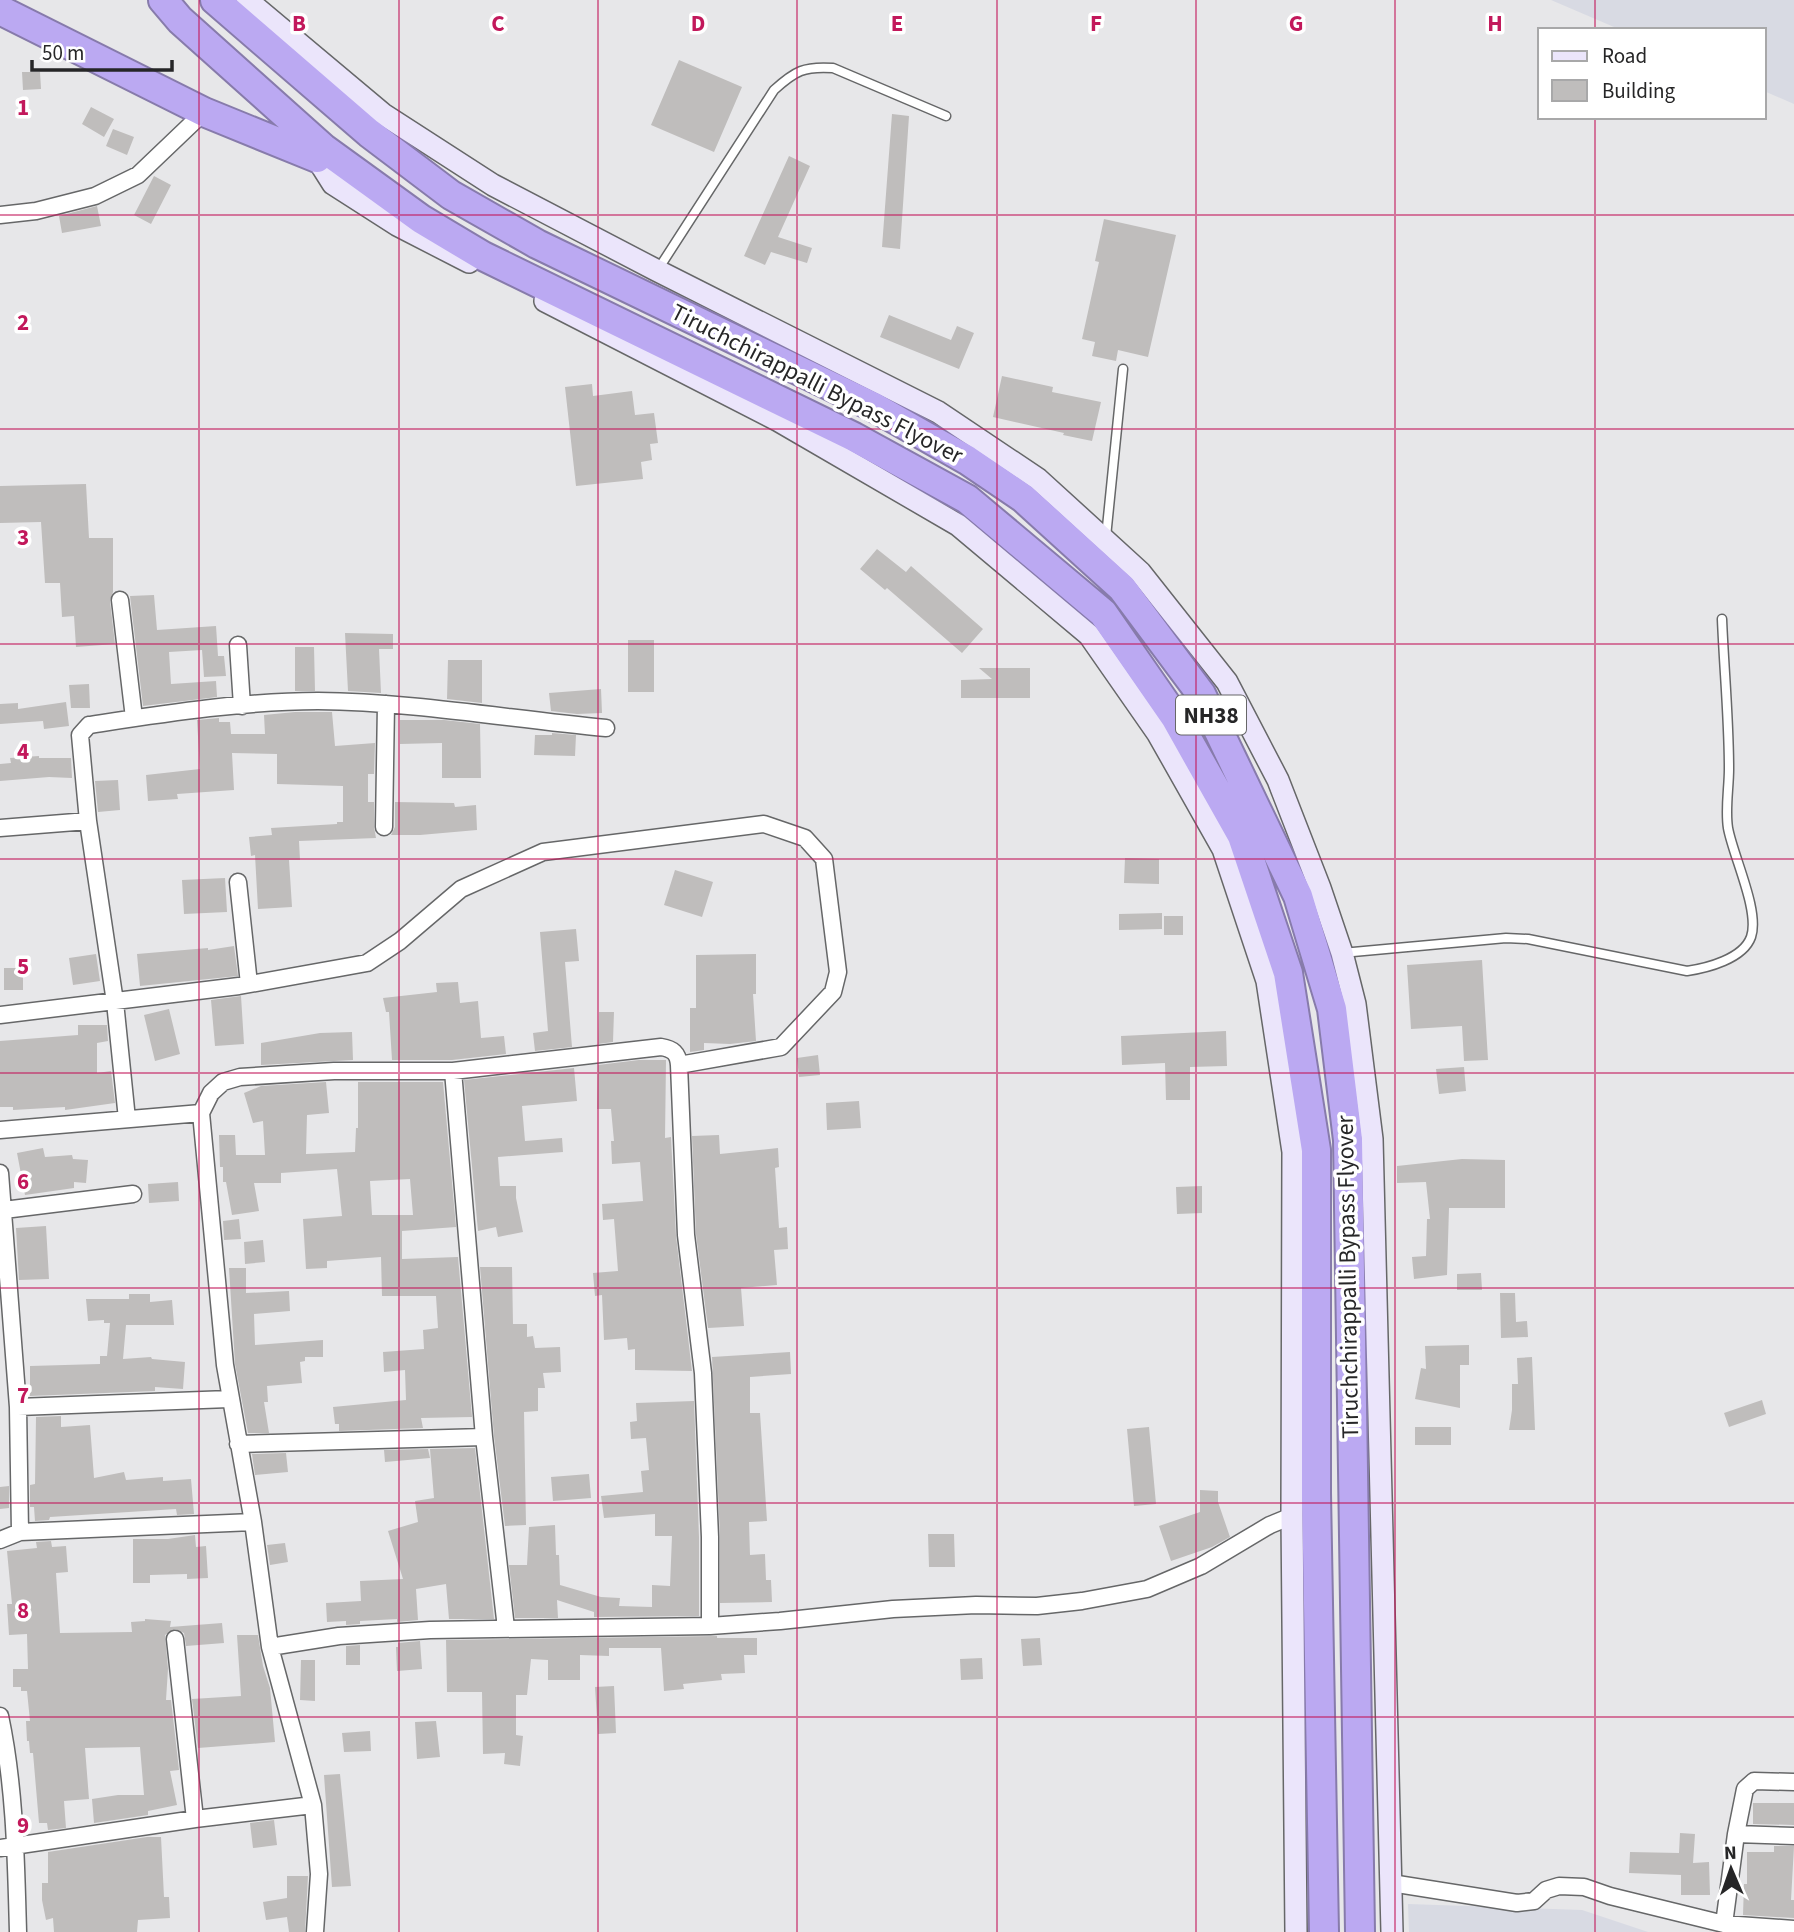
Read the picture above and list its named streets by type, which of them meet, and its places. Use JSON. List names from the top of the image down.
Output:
{
  "streets": {
    "highway": ["Tiruchchirappalli Bypass Flyover", "NH38"]
  },
  "crossings": [
    ["Tiruchchirappalli Bypass Flyover", "NH38"]
  ],
  "legend": ["Road", "Building"],
  "scale_bar": "50 m",
  "north": "top",
  "grid": {
    "columns": [
      "B",
      "C",
      "D",
      "E",
      "F",
      "G",
      "H"
    ],
    "rows": [
      "1",
      "2",
      "3",
      "4",
      "5",
      "6",
      "7",
      "8",
      "9"
    ]
  }
}
